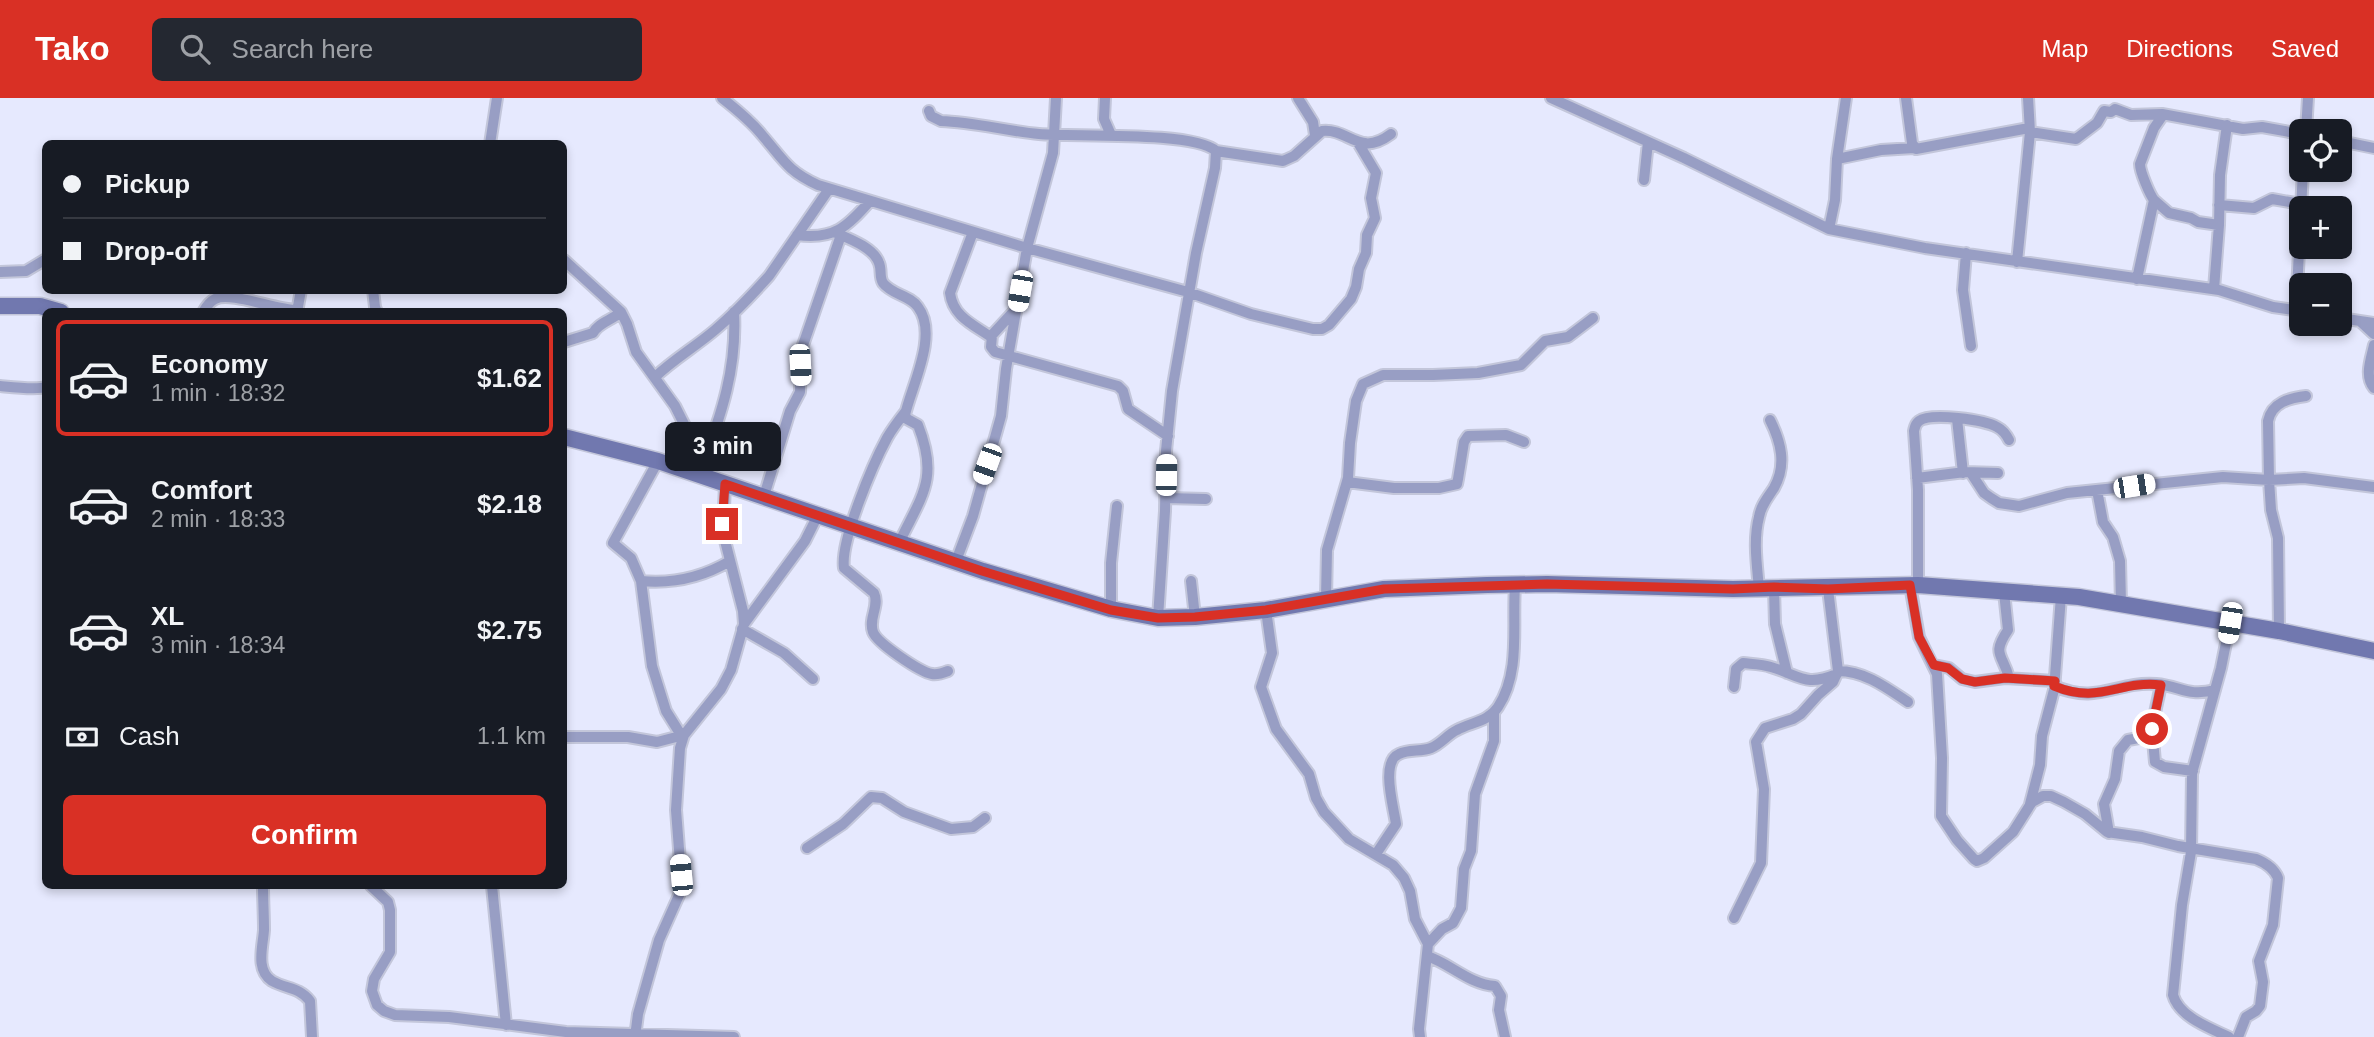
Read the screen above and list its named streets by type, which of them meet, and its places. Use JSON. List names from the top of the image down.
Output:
{
  "page": {
    "header": "Tako",
    "search": "Search here",
    "nav": ["Map", "Directions", "Saved"],
    "map_buttons": ["+", "−"],
    "banner": ["Pickup", "Drop-off"],
    "list": [
      {
        "name": "Economy",
        "note": "1 min · 18:32",
        "value": "$1.62"
      },
      {
        "name": "Comfort",
        "note": "2 min · 18:33",
        "value": "$2.18"
      },
      {
        "name": "XL",
        "note": "3 min · 18:34",
        "value": "$2.75"
      }
    ],
    "bubble": "3 min",
    "pay": ["Cash", "1.1 km"],
    "buttons": "Confirm"
  }
}
